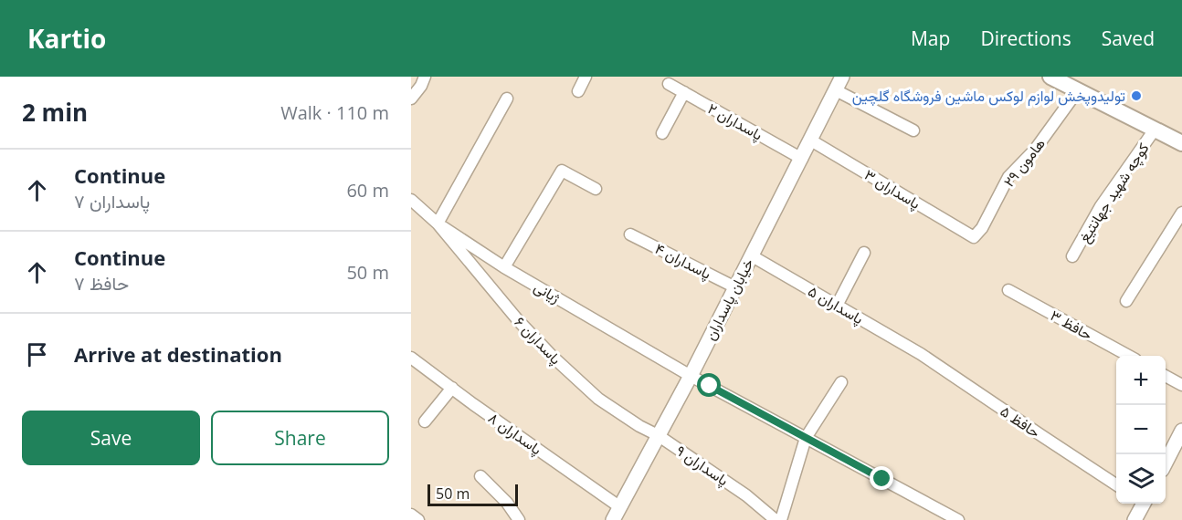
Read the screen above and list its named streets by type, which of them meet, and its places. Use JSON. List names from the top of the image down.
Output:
{
  "streets": {
    "street": [
      "پاسداران ۲",
      "هامون ۲۹",
      "پاسداران ۳",
      "کوچه شهید جهانتیغ",
      "پاسداران ۴",
      "ژیانی",
      "خیابان پاسداران",
      "پاسداران ۵",
      "حافظ ۳",
      "پاسداران ۶",
      "حافظ ۵",
      "پاسداران ۸",
      "پاسداران ۹"
    ]
  },
  "crossings": [
    ["پاسداران ۲", "خیابان پاسداران"],
    ["هامون ۲۹", "پاسداران ۳"],
    ["پاسداران ۳", "خیابان پاسداران"],
    ["پاسداران ۴", "خیابان پاسداران"],
    ["ژیانی", "خیابان پاسداران"],
    ["ژیانی", "پاسداران ۶"],
    ["خیابان پاسداران", "پاسداران ۵"],
    ["خیابان پاسداران", "پاسداران ۶"],
    ["خیابان پاسداران", "پاسداران ۸"],
    ["خیابان پاسداران", "پاسداران ۹"],
    ["پاسداران ۵", "حافظ ۵"],
    ["پاسداران ۶", "پاسداران ۹"]
  ],
  "places": ["تولیدوپخش لوازم لوکس ماشین فروشگاه گلچین"],
  "scale_bar": "50 m",
  "page": {
    "header": "Kartio",
    "nav": ["Map", "Directions", "Saved"],
    "heading": ["2 min", "Walk · 110 m"],
    "list": [
      ["Continue", "پاسداران ۷", "60 m"],
      ["Continue", "حافظ ۷", "50 m"],
      "Arrive at destination"
    ],
    "map_buttons": ["+", "−"],
    "buttons": ["Save", "Share"],
    "scale": "50 m"
  }
}
